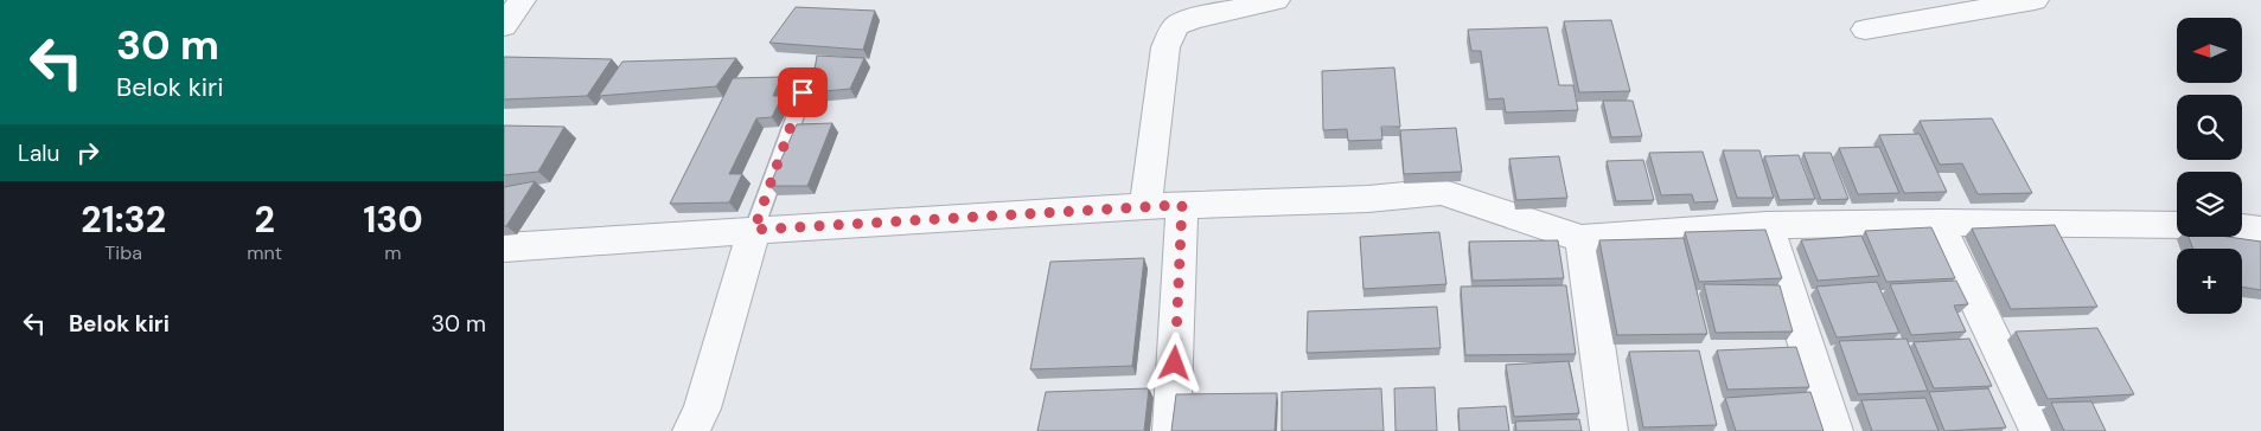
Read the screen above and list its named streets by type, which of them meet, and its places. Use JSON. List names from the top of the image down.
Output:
{
  "north": "left",
  "page": {
    "turn": ["30 m", "Belok kiri"],
    "map_buttons": "+",
    "then": "Lalu",
    "eta": [
      "21:32",
      "Tiba",
      "2",
      "mnt",
      "130",
      "m"
    ],
    "list": [
      {
        "name": "Belok kiri",
        "value": "30 m"
      }
    ]
  }
}
